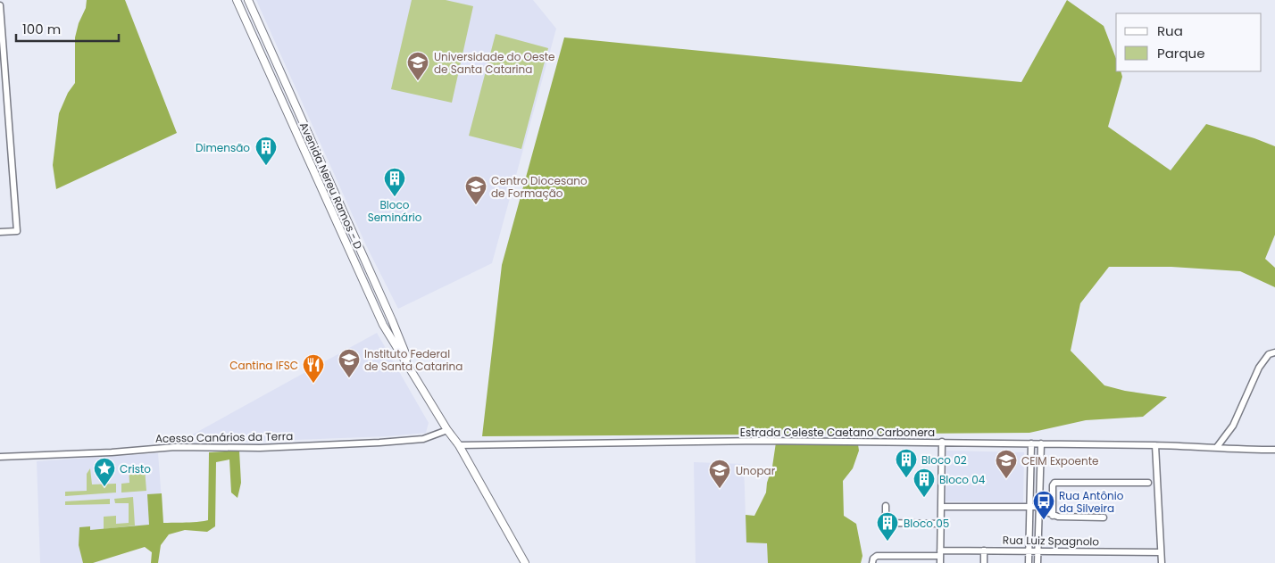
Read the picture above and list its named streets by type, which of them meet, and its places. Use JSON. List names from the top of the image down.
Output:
{
  "streets": {
    "street": [
      "Avenida Nereu Ramos - D",
      "Estrada Celeste Caetano Carbonera",
      "Acesso Canários da Terra",
      "Rua Luiz Spagnolo"
    ]
  },
  "crossings": [
    ["Avenida Nereu Ramos - D", "Estrada Celeste Caetano Carbonera"],
    ["Avenida Nereu Ramos - D", "Acesso Canários da Terra"]
  ],
  "places": {
    "school or university": [
      "Universidade do Oeste de Santa Catarina",
      "Centro Diocesano de Formação",
      "Instituto Federal de Santa Catarina",
      "CEIM Expoente",
      "Unopar"
    ],
    "building": [
      "Dimensão",
      "Bloco Seminário",
      "Bloco 02",
      "Bloco 04",
      "Bloco 05"
    ],
    "restaurant": ["Cantina IFSC"],
    "place": ["Cristo"],
    "bus stop": ["Rua Antônio da Silveira"]
  },
  "legend": ["Rua", "Parque"],
  "scale_bar": "100 m"
}
